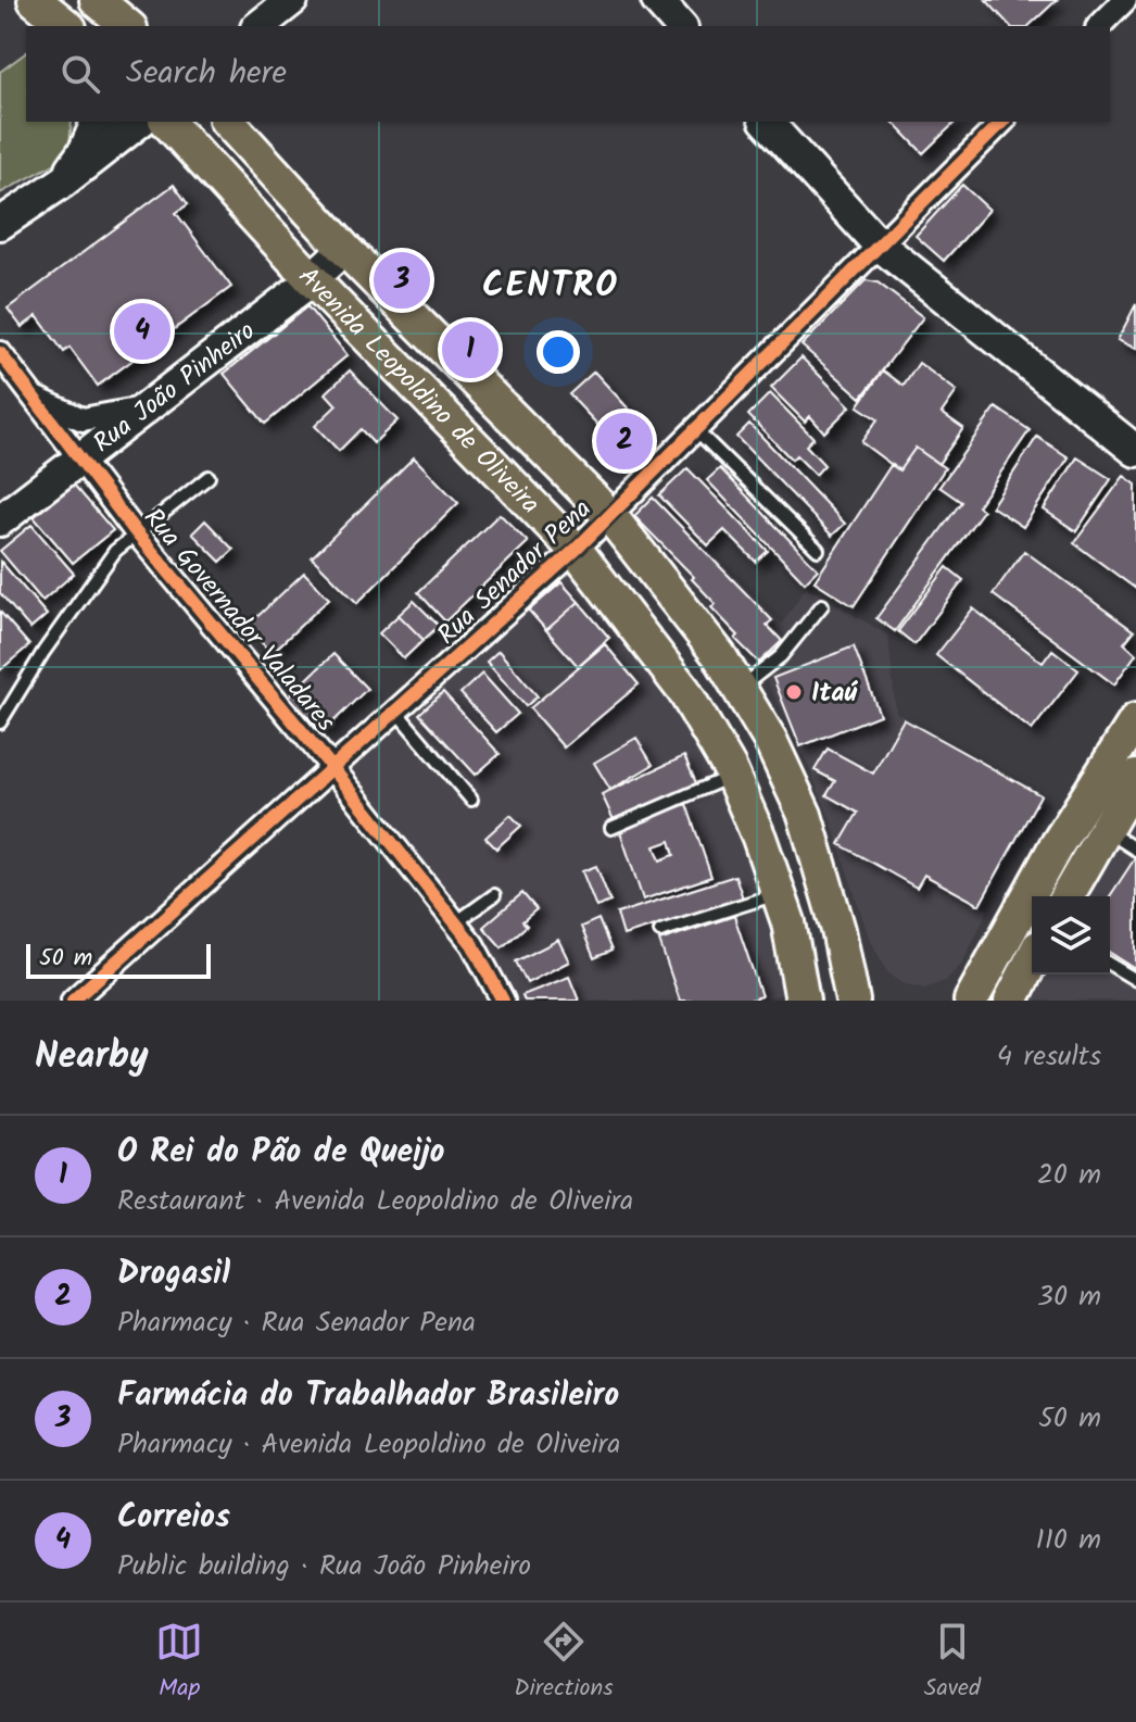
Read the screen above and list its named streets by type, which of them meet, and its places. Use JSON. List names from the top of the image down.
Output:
{
  "streets": {
    "main road": ["Rua João Pinheiro", "Avenida Leopoldino de Oliveira"],
    "street": ["Rua Senador Pena", "Rua Governador Valadares"]
  },
  "crossings": [
    ["Rua João Pinheiro", "Avenida Leopoldino de Oliveira"],
    ["Rua João Pinheiro", "Rua Governador Valadares"],
    ["Avenida Leopoldino de Oliveira", "Rua Senador Pena"],
    ["Rua Senador Pena", "Rua Governador Valadares"]
  ],
  "districts": ["CENTRO"],
  "places": ["Itaú"],
  "scale_bar": "50 m",
  "page": {
    "search": "Search here",
    "pins": [
      "3",
      "4",
      "1",
      "2"
    ],
    "scale": "50 m",
    "heading": ["Nearby", "4 results"],
    "list": [
      {
        "mark": "1",
        "name": "O Rei do Pão de Queijo",
        "note": "Restaurant · Avenida Leopoldino de Oliveira",
        "value": "20 m"
      },
      {
        "mark": "2",
        "name": "Drogasil",
        "note": "Pharmacy · Rua Senador Pena",
        "value": "30 m"
      },
      {
        "mark": "3",
        "name": "Farmácia do Trabalhador Brasileiro",
        "note": "Pharmacy · Avenida Leopoldino de Oliveira",
        "value": "50 m"
      },
      {
        "mark": "4",
        "name": "Correios",
        "note": "Public building · Rua João Pinheiro",
        "value": "110 m"
      }
    ],
    "nav": ["Map", "Directions", "Saved"]
  }
}
